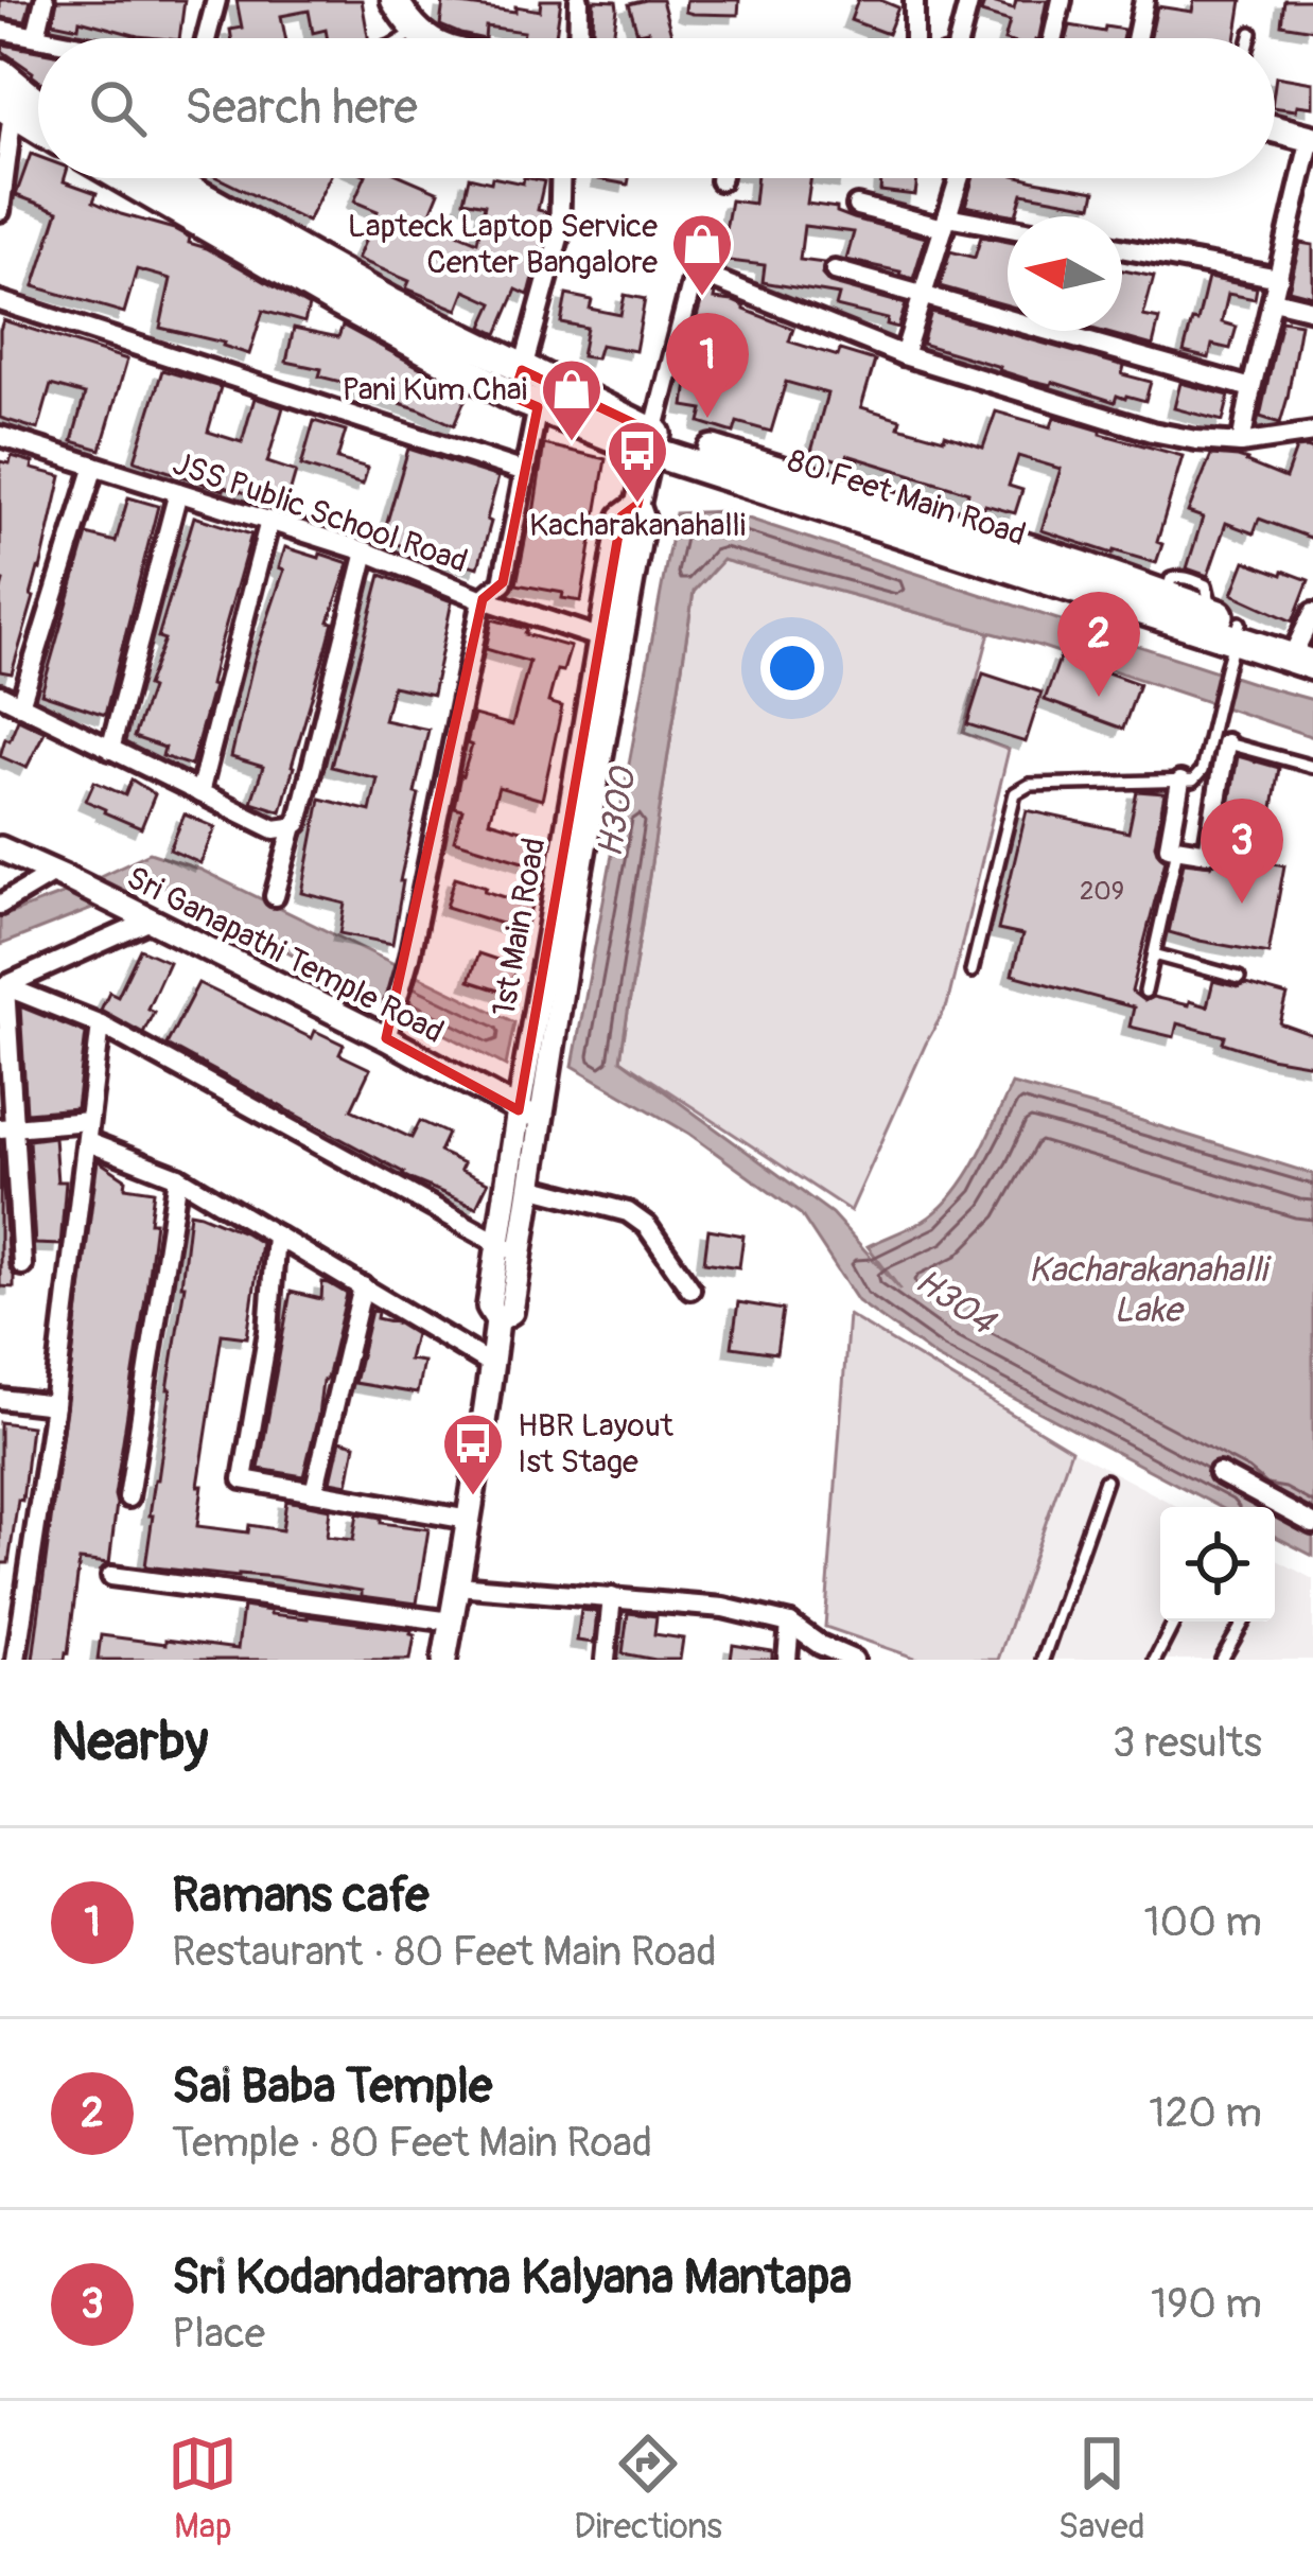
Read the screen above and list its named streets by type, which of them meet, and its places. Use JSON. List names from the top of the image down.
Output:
{
  "streets": {
    "main road": ["80 Feet Main Road"],
    "street": ["JSS Public School Road", "1st Main Road", "Sri Ganapathi Temple Road"]
  },
  "crossings": [
    ["80 Feet Main Road", "1st Main Road"],
    ["JSS Public School Road", "1st Main Road"],
    ["1st Main Road", "Sri Ganapathi Temple Road"]
  ],
  "water": ["H300", "Kacharakanahalli Lake", "H304"],
  "places": {
    "shop": ["Lapteck Laptop Service Center Bangalore", "Pani Kum Chai"],
    "bus stop": ["Kacharakanahalli", "HBR Layout Ist Stage"]
  },
  "house_numbers": ["209"],
  "north": "left",
  "page": {
    "search": "Search here",
    "pins": ["1", "2", "3"],
    "heading": ["Nearby", "3 results"],
    "list": [
      {
        "mark": "1",
        "name": "Ramans cafe",
        "note": "Restaurant · 80 Feet Main Road",
        "value": "100 m"
      },
      {
        "mark": "2",
        "name": "Sai Baba Temple",
        "note": "Temple · 80 Feet Main Road",
        "value": "120 m"
      },
      {
        "mark": "3",
        "name": "Sri Kodandarama Kalyana Mantapa",
        "note": "Place",
        "value": "190 m"
      }
    ],
    "nav": ["Map", "Directions", "Saved"]
  }
}
